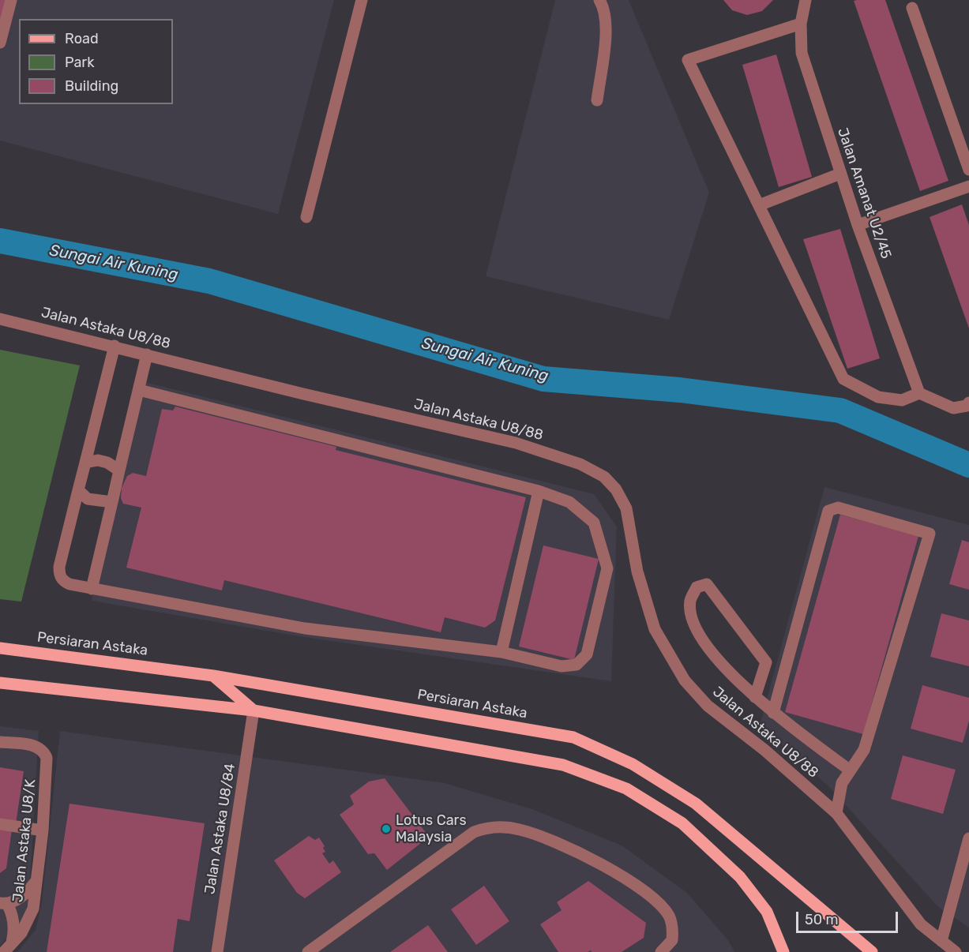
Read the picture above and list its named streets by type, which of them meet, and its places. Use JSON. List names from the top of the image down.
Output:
{
  "streets": {
    "main road": ["Persiaran Astaka"],
    "street": [
      "Jalan Amanat U2/45",
      "Jalan Astaka U8/88",
      "Jalan Astaka U8/84",
      "Jalan Astaka U8/K"
    ]
  },
  "water": ["Sungai Air Kuning"],
  "places": ["Lotus Cars Malaysia"],
  "legend": ["Road", "Park", "Building"],
  "scale_bar": "50 m"
}
